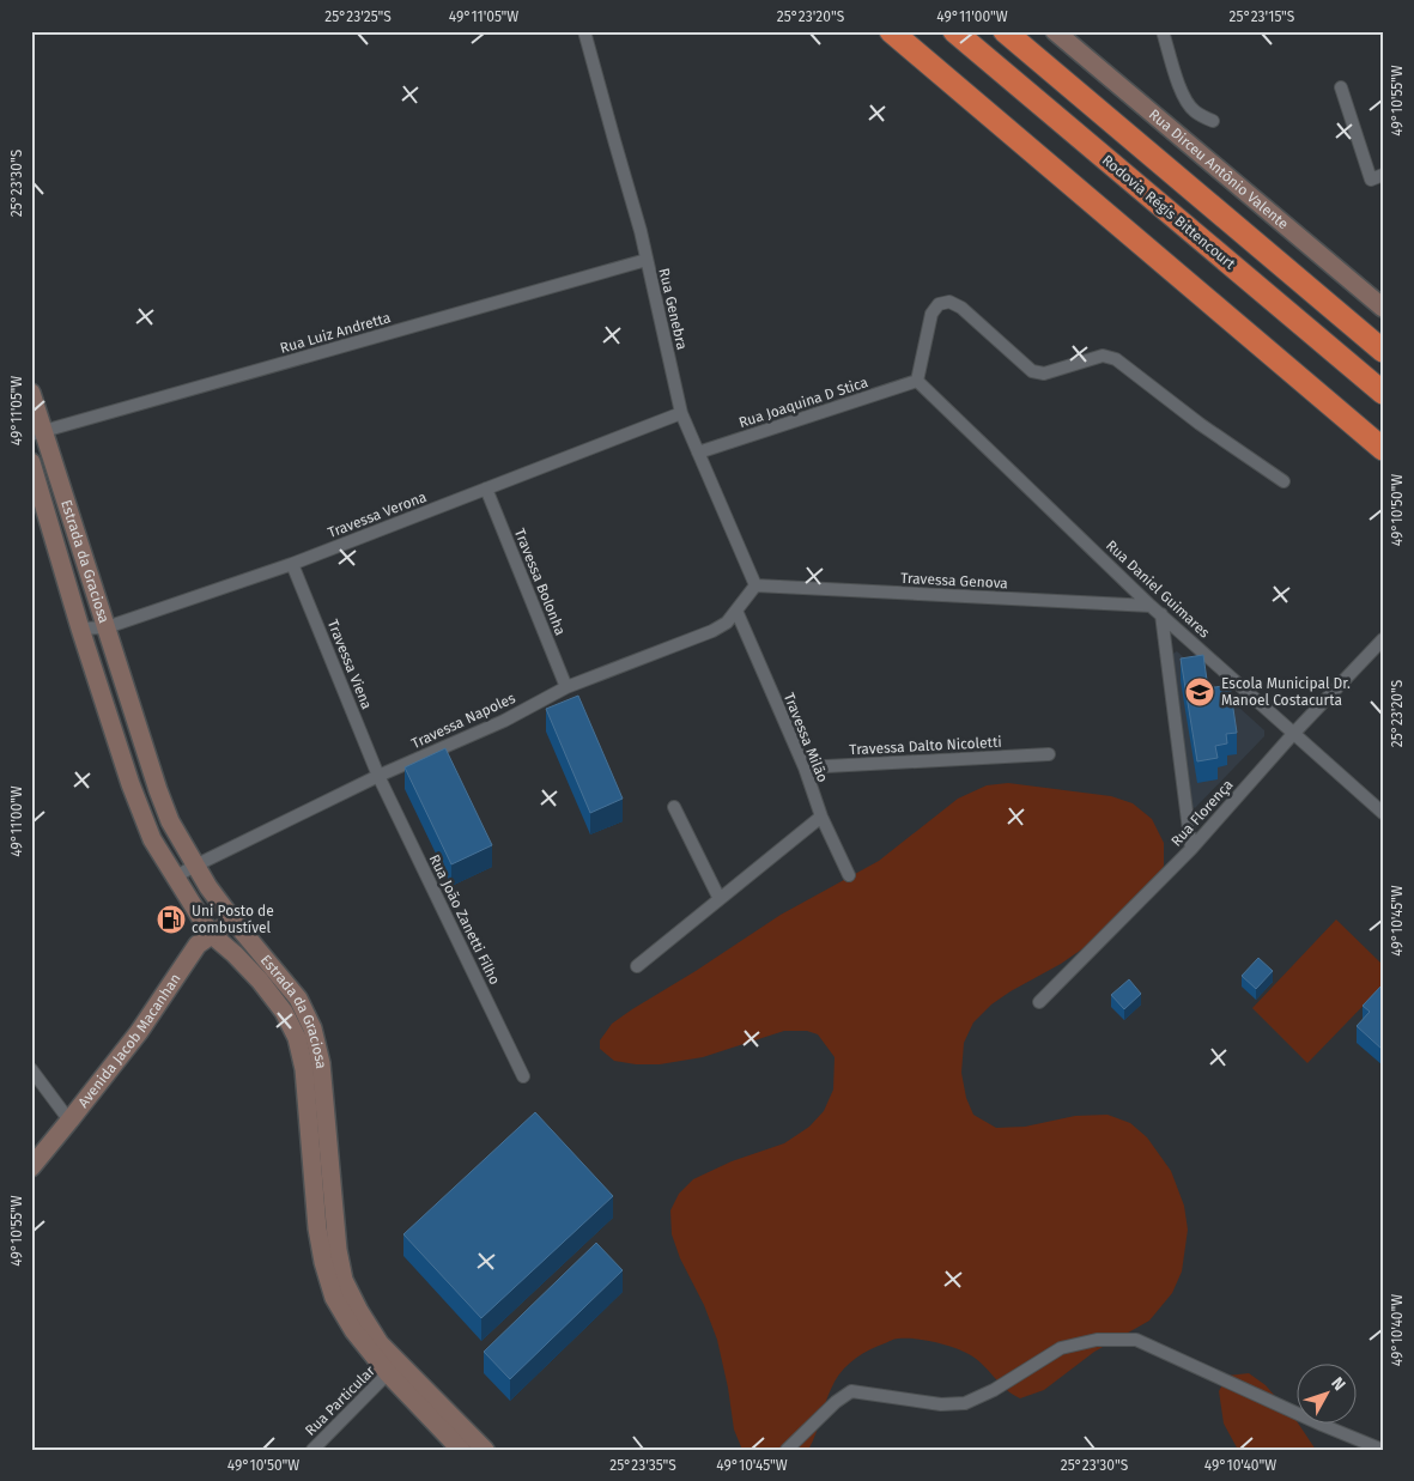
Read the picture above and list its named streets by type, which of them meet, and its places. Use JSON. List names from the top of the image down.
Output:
{
  "streets": {
    "highway": ["Rodovia Régis Bittencourt"],
    "main road": ["Rua Dirceu Antônio Valente", "Estrada da Graciosa", "Avenida Jacob Macanhan"],
    "street": [
      "Rua Genebra",
      "Rua Luiz Andretta",
      "Rua Joaquina D Stica",
      "Travessa Verona",
      "Travessa Genova",
      "Travessa Bolonha",
      "Rua Daniel Guimares",
      "Travessa Viena",
      "Travessa Napoles",
      "Travessa Milão",
      "Travessa Dalto Nicoletti",
      "Rua Florença",
      "Rua João Zanetti Filho",
      "Rua Particular"
    ]
  },
  "crossings": [
    ["Rua Genebra", "Rua Luiz Andretta"],
    ["Rua Genebra", "Rua Joaquina D Stica"],
    ["Rua Genebra", "Travessa Verona"],
    ["Rua Genebra", "Travessa Genova"],
    ["Rua Genebra", "Travessa Napoles"],
    ["Rua Luiz Andretta", "Estrada da Graciosa"],
    ["Rua Joaquina D Stica", "Rua Daniel Guimares"],
    ["Travessa Verona", "Estrada da Graciosa"],
    ["Travessa Verona", "Travessa Bolonha"],
    ["Travessa Verona", "Travessa Viena"],
    ["Estrada da Graciosa", "Travessa Napoles"],
    ["Estrada da Graciosa", "Avenida Jacob Macanhan"],
    ["Estrada da Graciosa", "Rua Particular"],
    ["Travessa Genova", "Rua Daniel Guimares"],
    ["Travessa Genova", "Travessa Napoles"],
    ["Travessa Bolonha", "Travessa Napoles"],
    ["Rua Daniel Guimares", "Rua Florença"],
    ["Travessa Viena", "Travessa Napoles"],
    ["Travessa Viena", "Rua João Zanetti Filho"],
    ["Travessa Napoles", "Travessa Milão"],
    ["Travessa Napoles", "Rua João Zanetti Filho"],
    ["Travessa Milão", "Travessa Dalto Nicoletti"]
  ],
  "places": {
    "school or university": ["Escola Municipal Dr. Manoel Costacurta"],
    "fuel station": ["Uni Posto de combustível"]
  },
  "north": "top right",
  "coordinates": [
    "25°23'25\"S",
    "49°11'05\"W",
    "25°23'20\"S",
    "49°11'00\"W",
    "25°23'15\"S",
    "49°10'55\"W",
    "25°23'30\"S",
    "49°10'50\"W",
    "49°10'45\"W",
    "49°10'40\"W",
    "25°23'35\"S"
  ]
}
